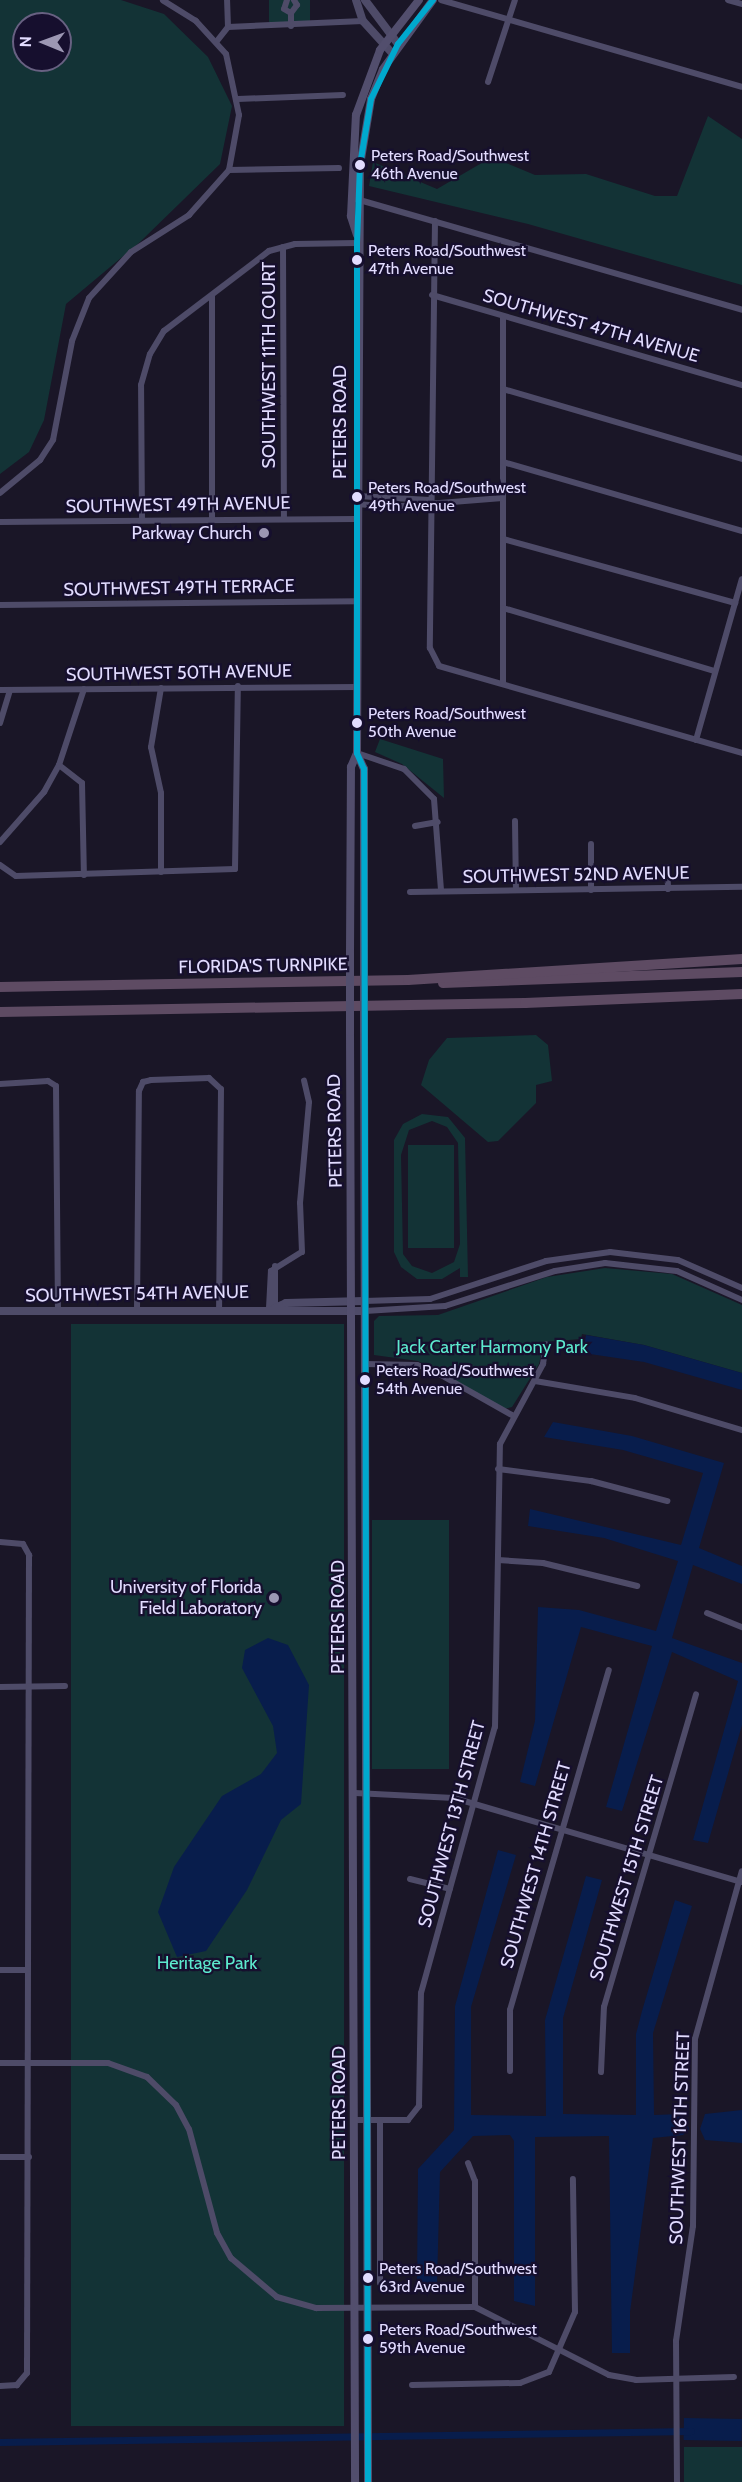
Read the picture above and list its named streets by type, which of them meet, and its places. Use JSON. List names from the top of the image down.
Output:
{
  "streets": {
    "highway": ["FLORIDA'S TURNPIKE"],
    "main road": ["PETERS ROAD"],
    "street": [
      "SOUTHWEST 47TH AVENUE",
      "SOUTHWEST 11TH COURT",
      "SOUTHWEST 49TH AVENUE",
      "SOUTHWEST 49TH TERRACE",
      "SOUTHWEST 50TH AVENUE",
      "SOUTHWEST 52ND AVENUE",
      "SOUTHWEST 54TH AVENUE",
      "SOUTHWEST 13TH STREET",
      "SOUTHWEST 14TH STREET",
      "SOUTHWEST 15TH STREET",
      "SOUTHWEST 16TH STREET"
    ]
  },
  "crossings": [
    ["SOUTHWEST 11TH COURT", "SOUTHWEST 49TH AVENUE"],
    ["PETERS ROAD", "SOUTHWEST 49TH AVENUE"],
    ["PETERS ROAD", "SOUTHWEST 49TH TERRACE"],
    ["PETERS ROAD", "SOUTHWEST 50TH AVENUE"],
    ["PETERS ROAD", "SOUTHWEST 54TH AVENUE"],
    ["PETERS ROAD", "SOUTHWEST 13TH STREET"]
  ],
  "parks": ["Jack Carter Harmony Park", "Heritage Park"],
  "places": [
    "Peters Road/Southwest 46th Avenue",
    "Peters Road/Southwest 47th Avenue",
    "Peters Road/Southwest 49th Avenue",
    "Parkway Church",
    "Peters Road/Southwest 50th Avenue",
    "Peters Road/Southwest 54th Avenue",
    "University of Florida Field Laboratory",
    "Peters Road/Southwest 63rd Avenue",
    "Peters Road/Southwest 59th Avenue"
  ],
  "north": "left"
}
